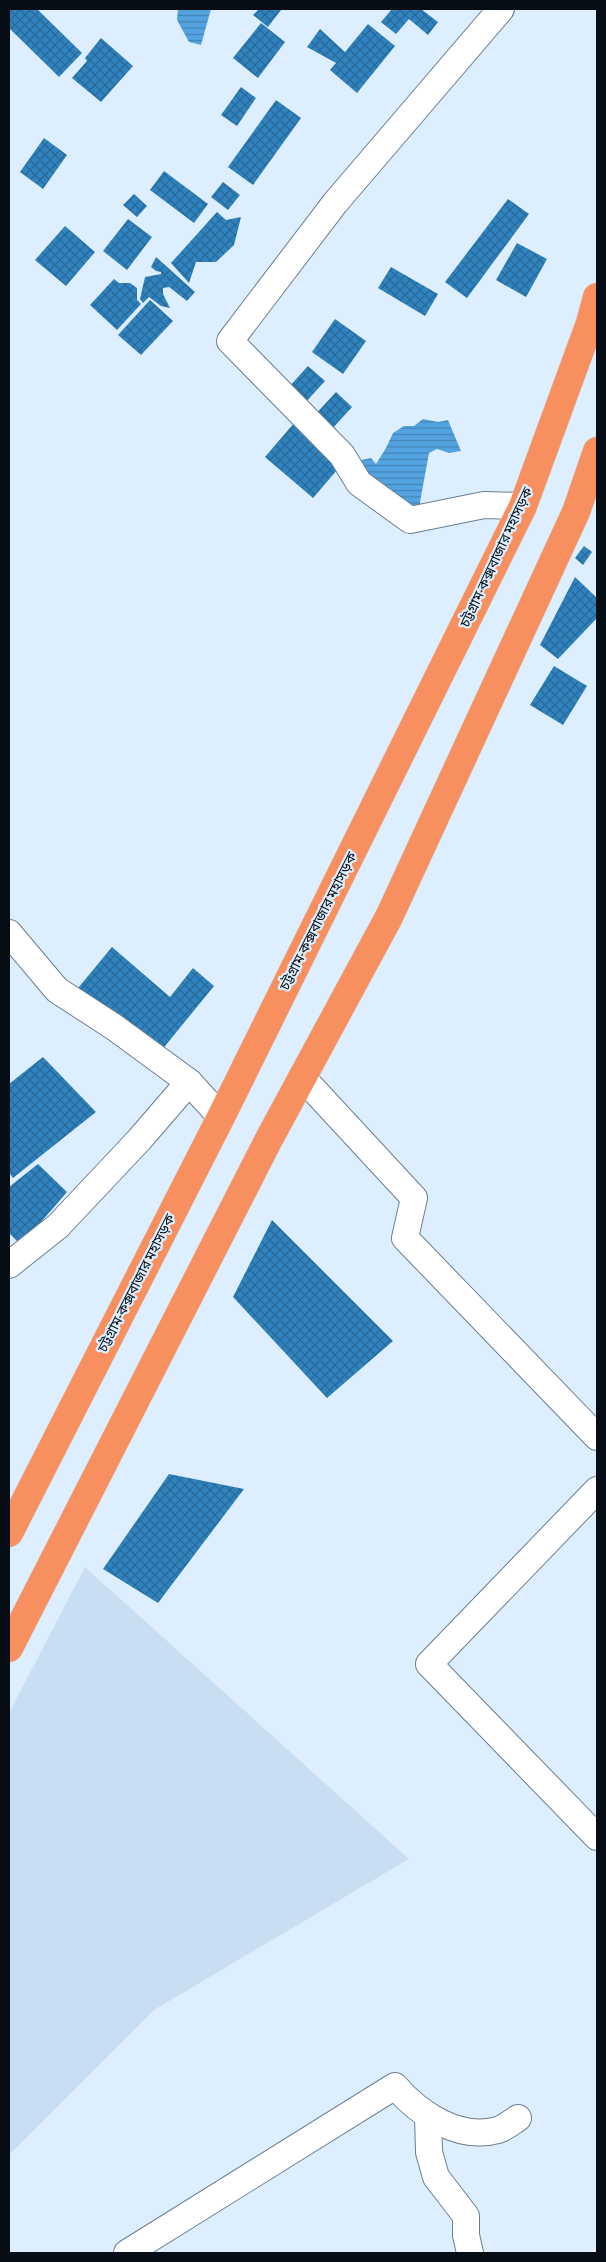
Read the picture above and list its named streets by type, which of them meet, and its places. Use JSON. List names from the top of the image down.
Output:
{
  "streets": {
    "highway": ["চট্টগ্রাম-কক্সবাজার মহাসড়ক"]
  }
}
